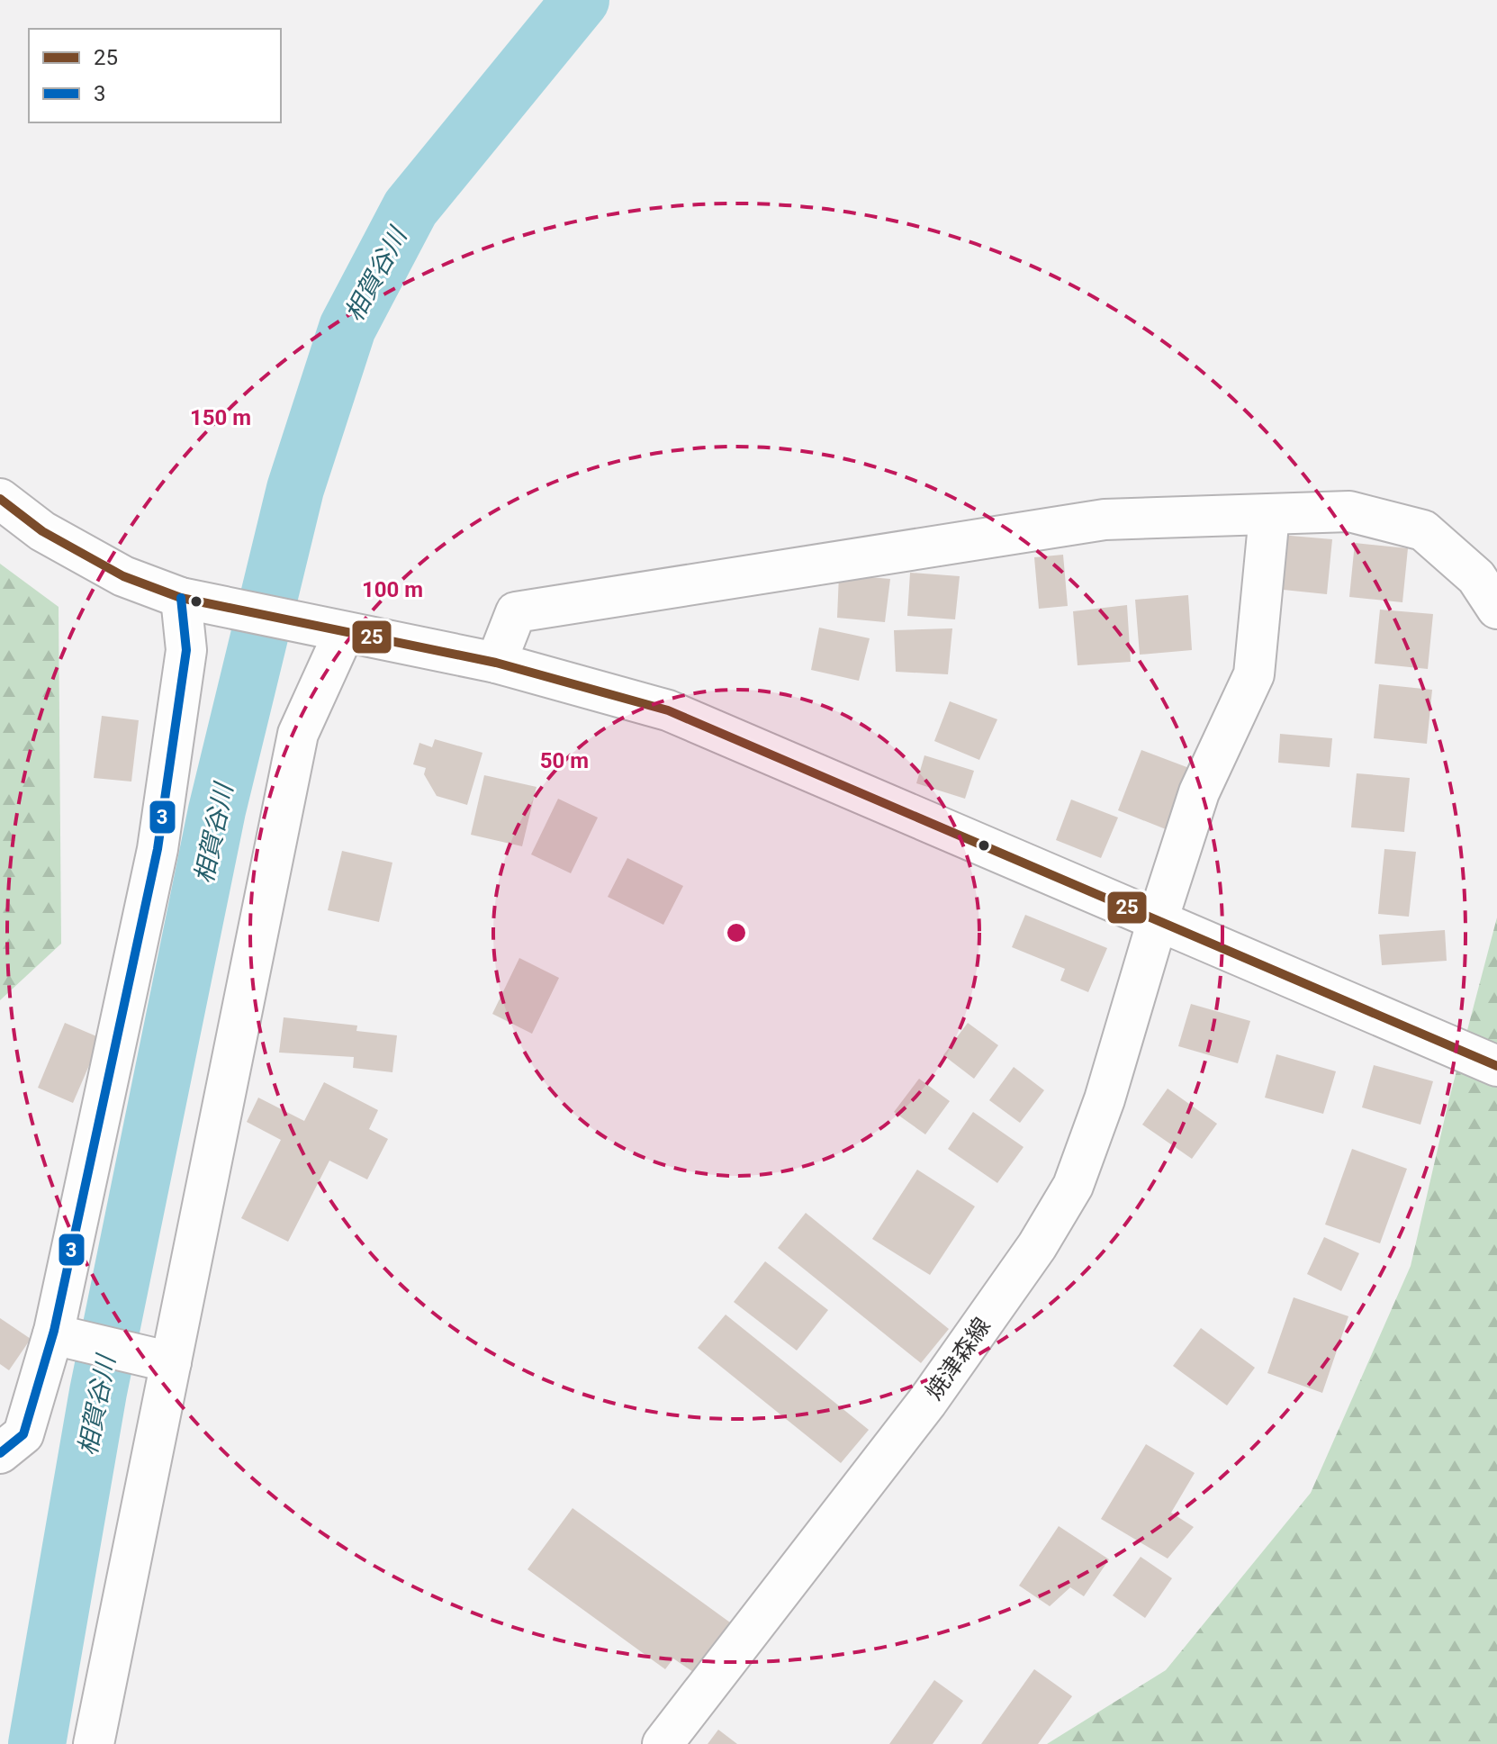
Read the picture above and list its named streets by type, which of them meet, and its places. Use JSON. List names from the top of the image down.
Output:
{
  "streets": {
    "street": ["焼津森線"]
  },
  "water": ["相賀谷川"],
  "lines": ["transit line 25", "transit line 3"],
  "legend": ["25", "3"],
  "rings": ["150 m", "100 m", "50 m"]
}
